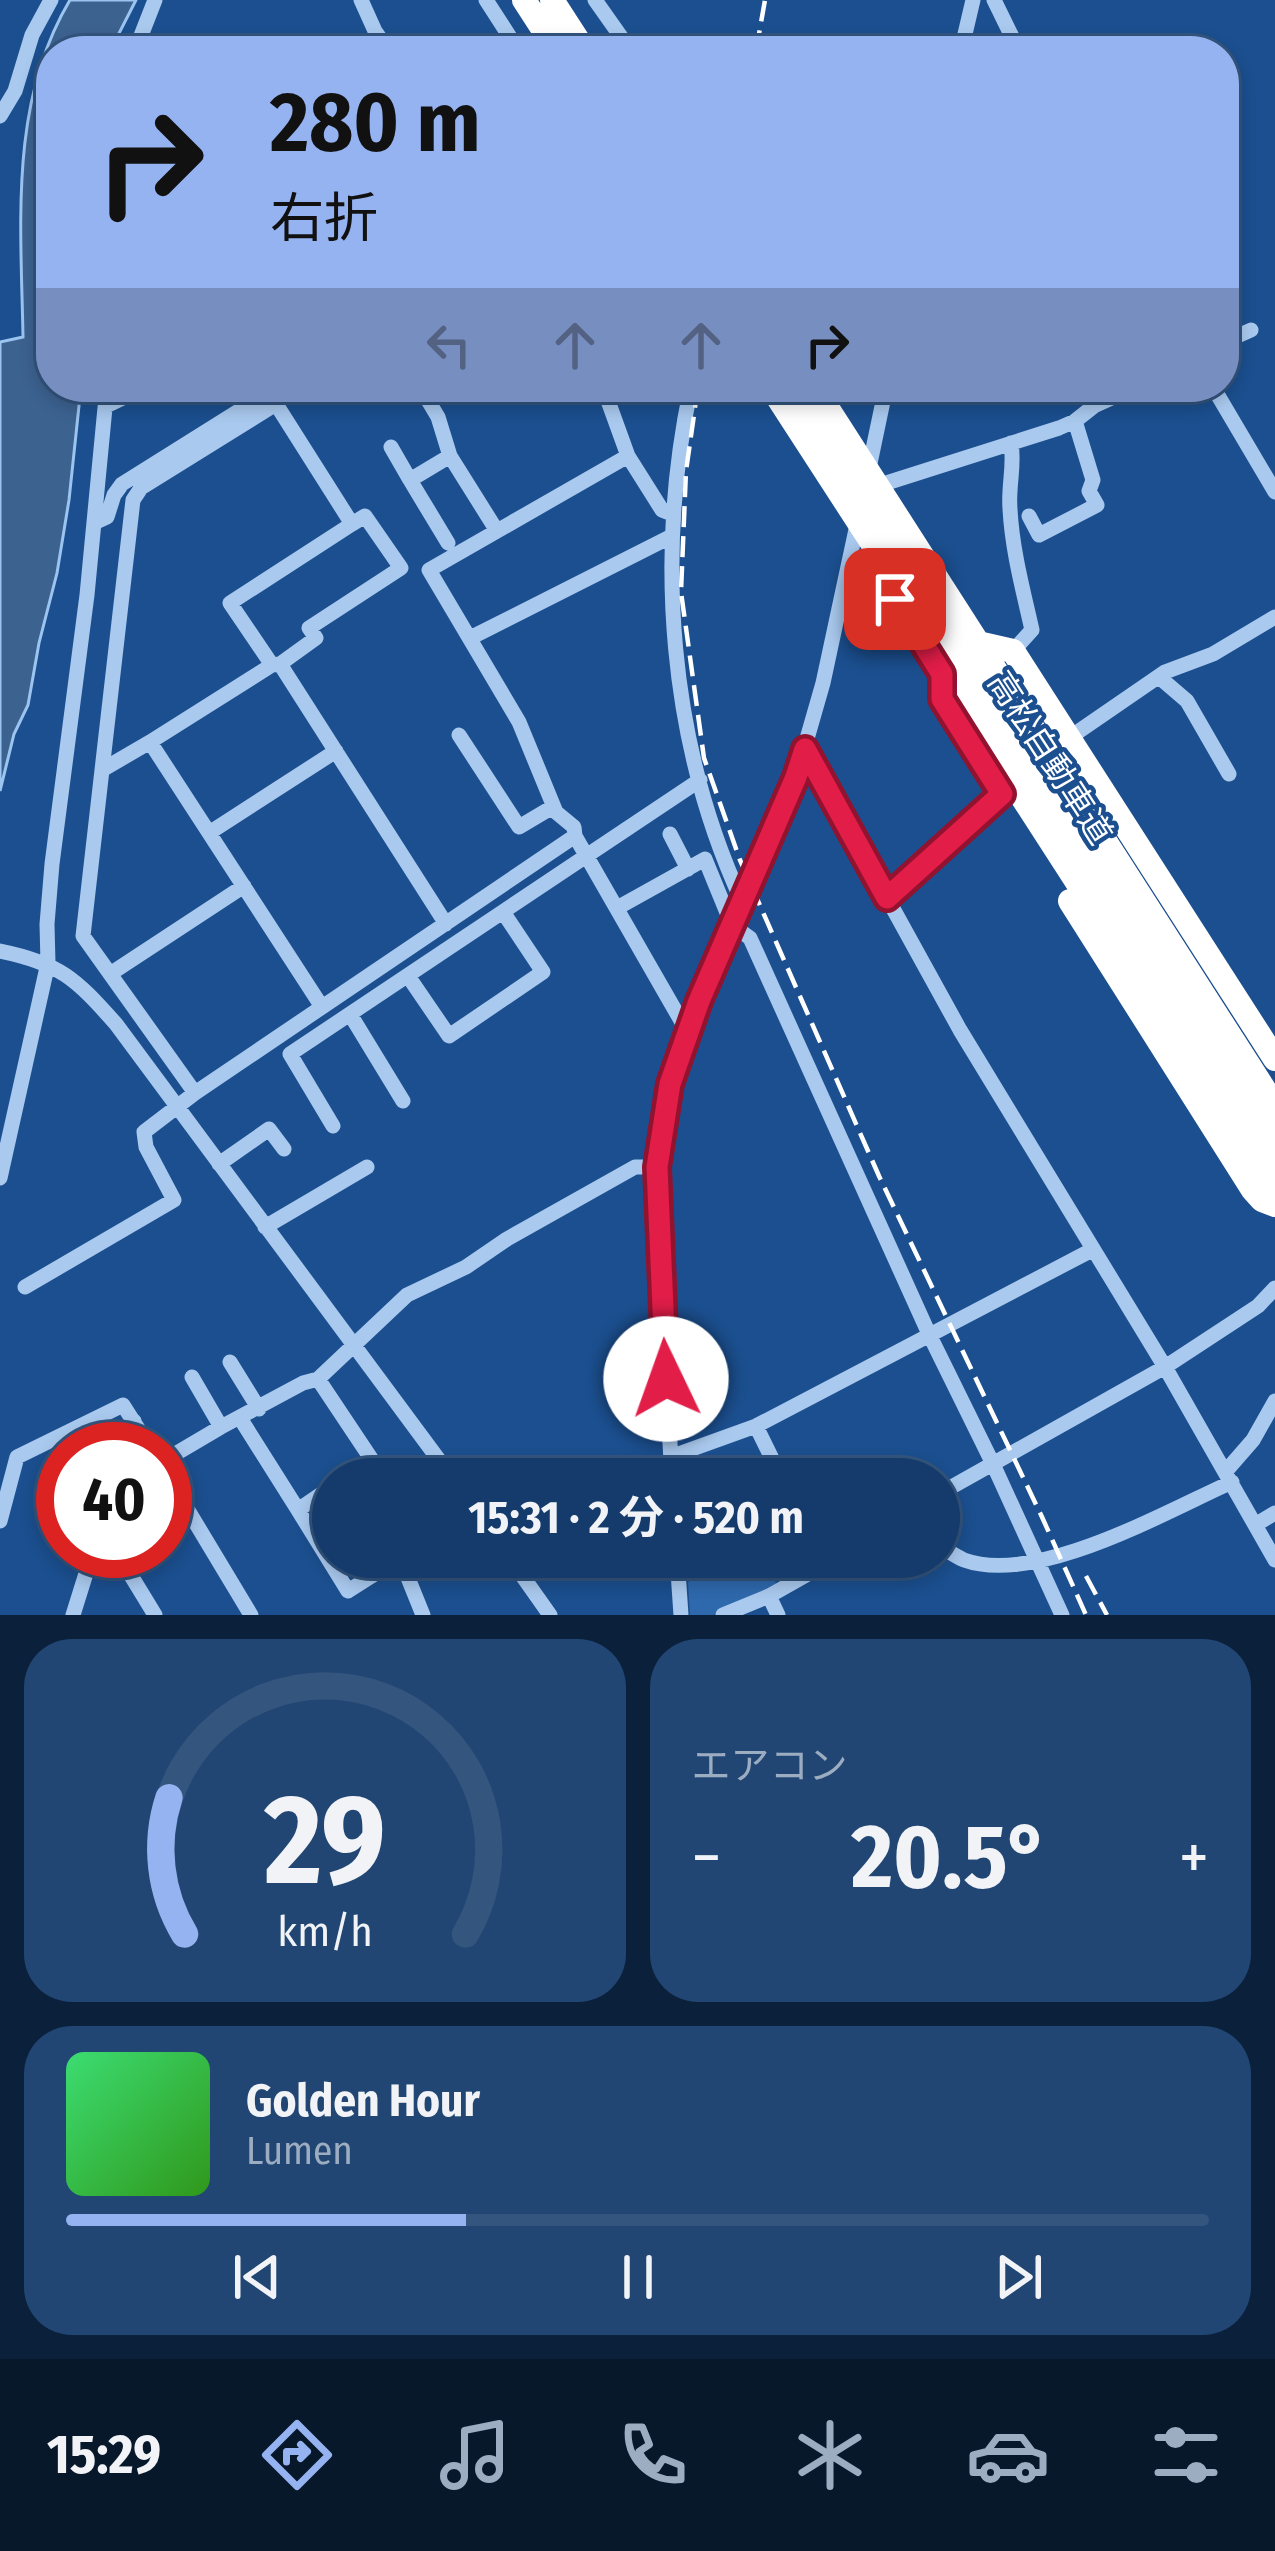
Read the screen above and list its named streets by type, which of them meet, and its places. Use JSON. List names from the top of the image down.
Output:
{
  "streets": {
    "highway": ["高松自動車道"]
  },
  "page": {
    "turn": ["280 m", "右折"],
    "limit": "40",
    "trip": "15:31 · 2 分 · 520 m",
    "tile": "エアコン",
    "heat": ["−", "20.5°", "+"],
    "song": ["Golden Hour", "Lumen"],
    "tabs": "15:29",
    "gauge": ["29", "km/h"]
  }
}
